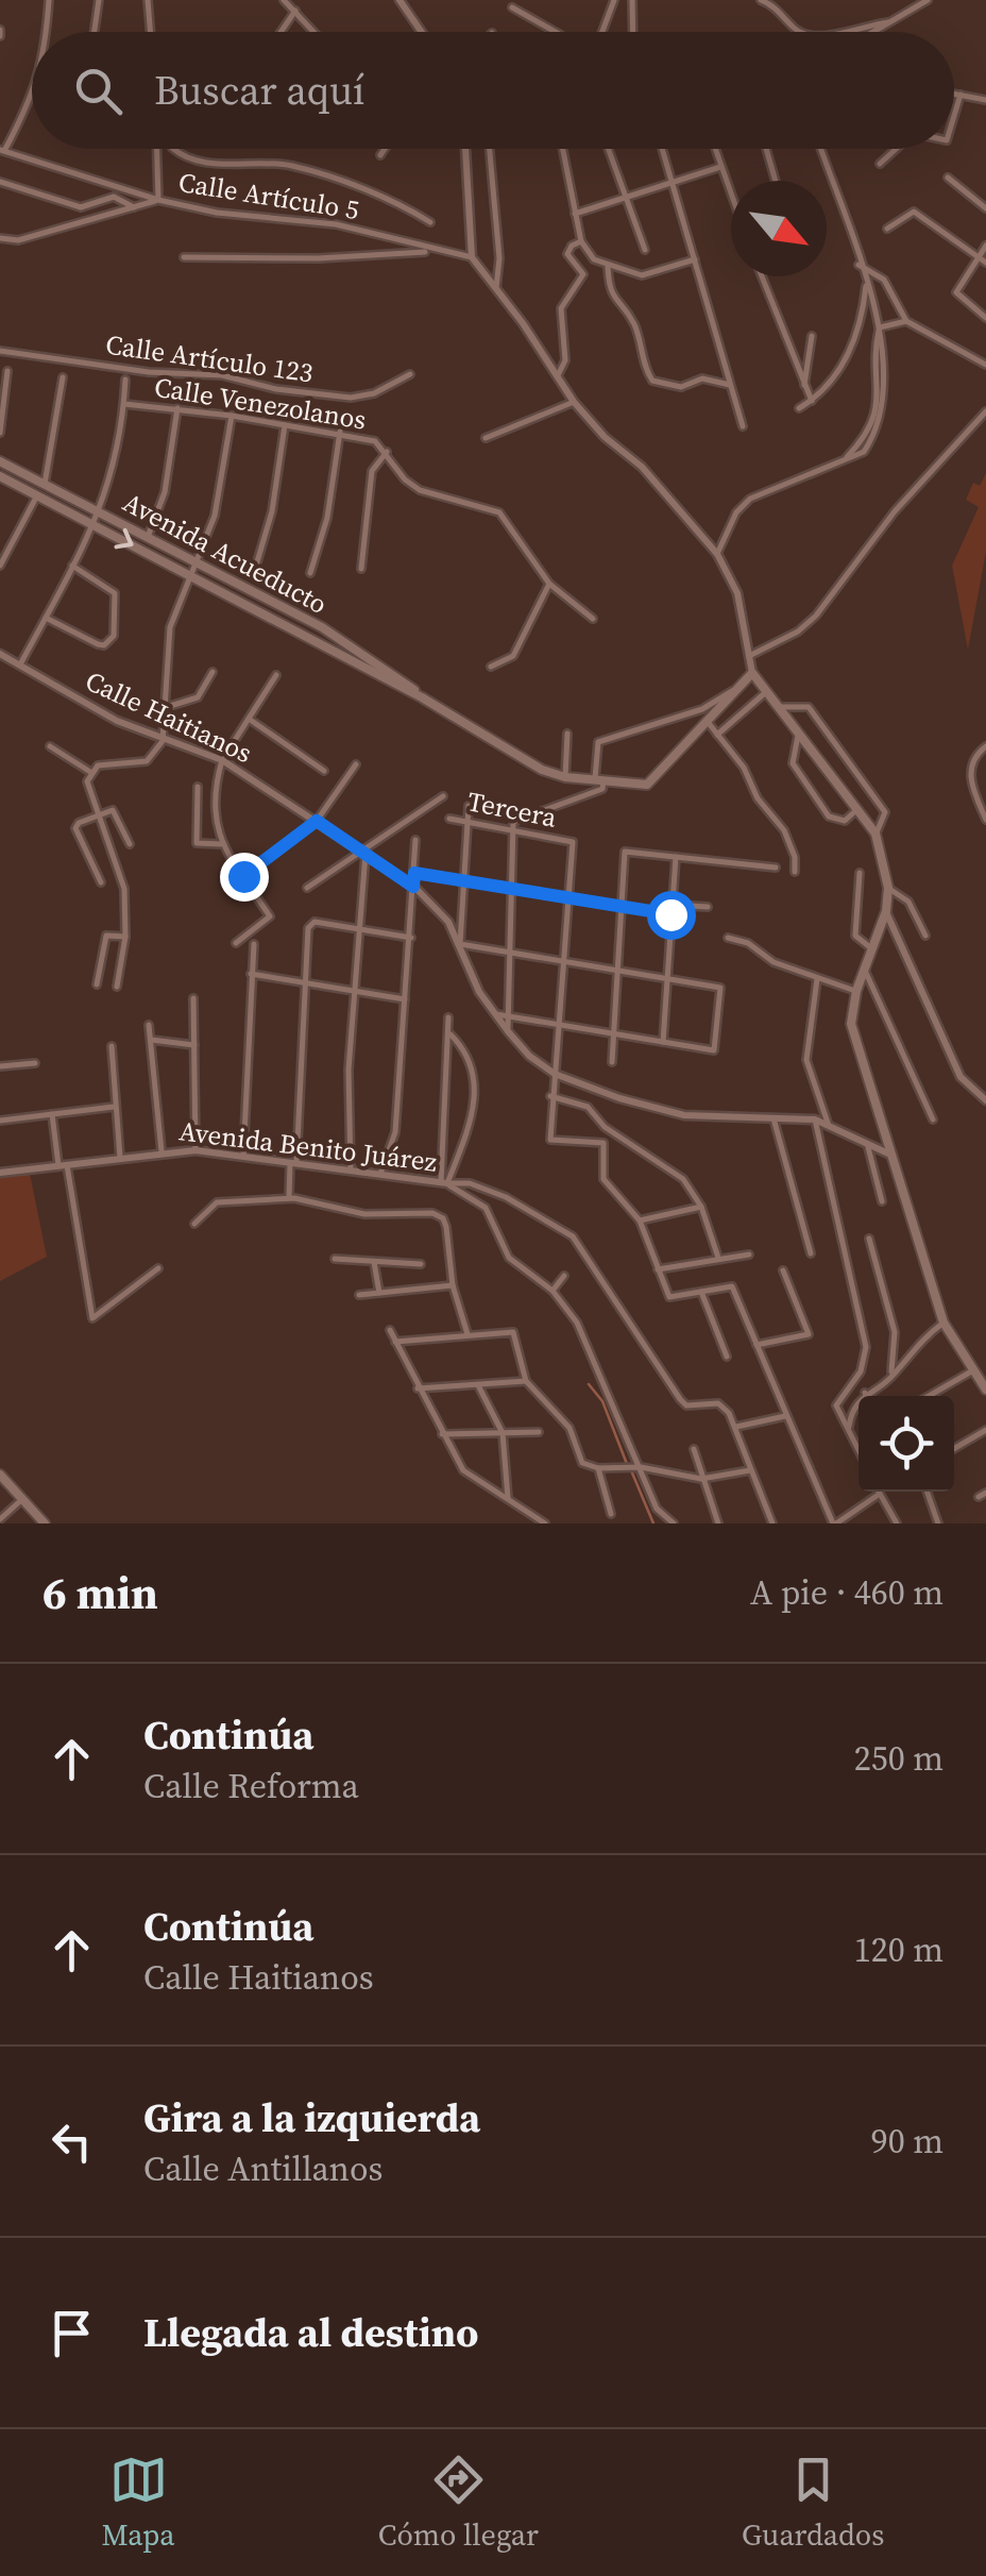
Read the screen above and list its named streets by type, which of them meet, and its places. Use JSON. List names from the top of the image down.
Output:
{
  "streets": {
    "main road": ["Avenida Acueducto"],
    "street": [
      "Calle Artículo 5",
      "Calle Artículo 123",
      "Calle Venezolanos",
      "Calle Haitianos",
      "Tercera",
      "Avenida Benito Juárez"
    ]
  },
  "north": "bottom right",
  "page": {
    "search": "Buscar aquí",
    "heading": ["6 min", "A pie · 460 m"],
    "list": [
      ["Continúa", "Calle Reforma", "250 m"],
      ["Continúa", "Calle Haitianos", "120 m"],
      ["Gira a la izquierda", "Calle Antillanos", "90 m"],
      "Llegada al destino"
    ],
    "nav": ["Mapa", "Cómo llegar", "Guardados"]
  }
}
